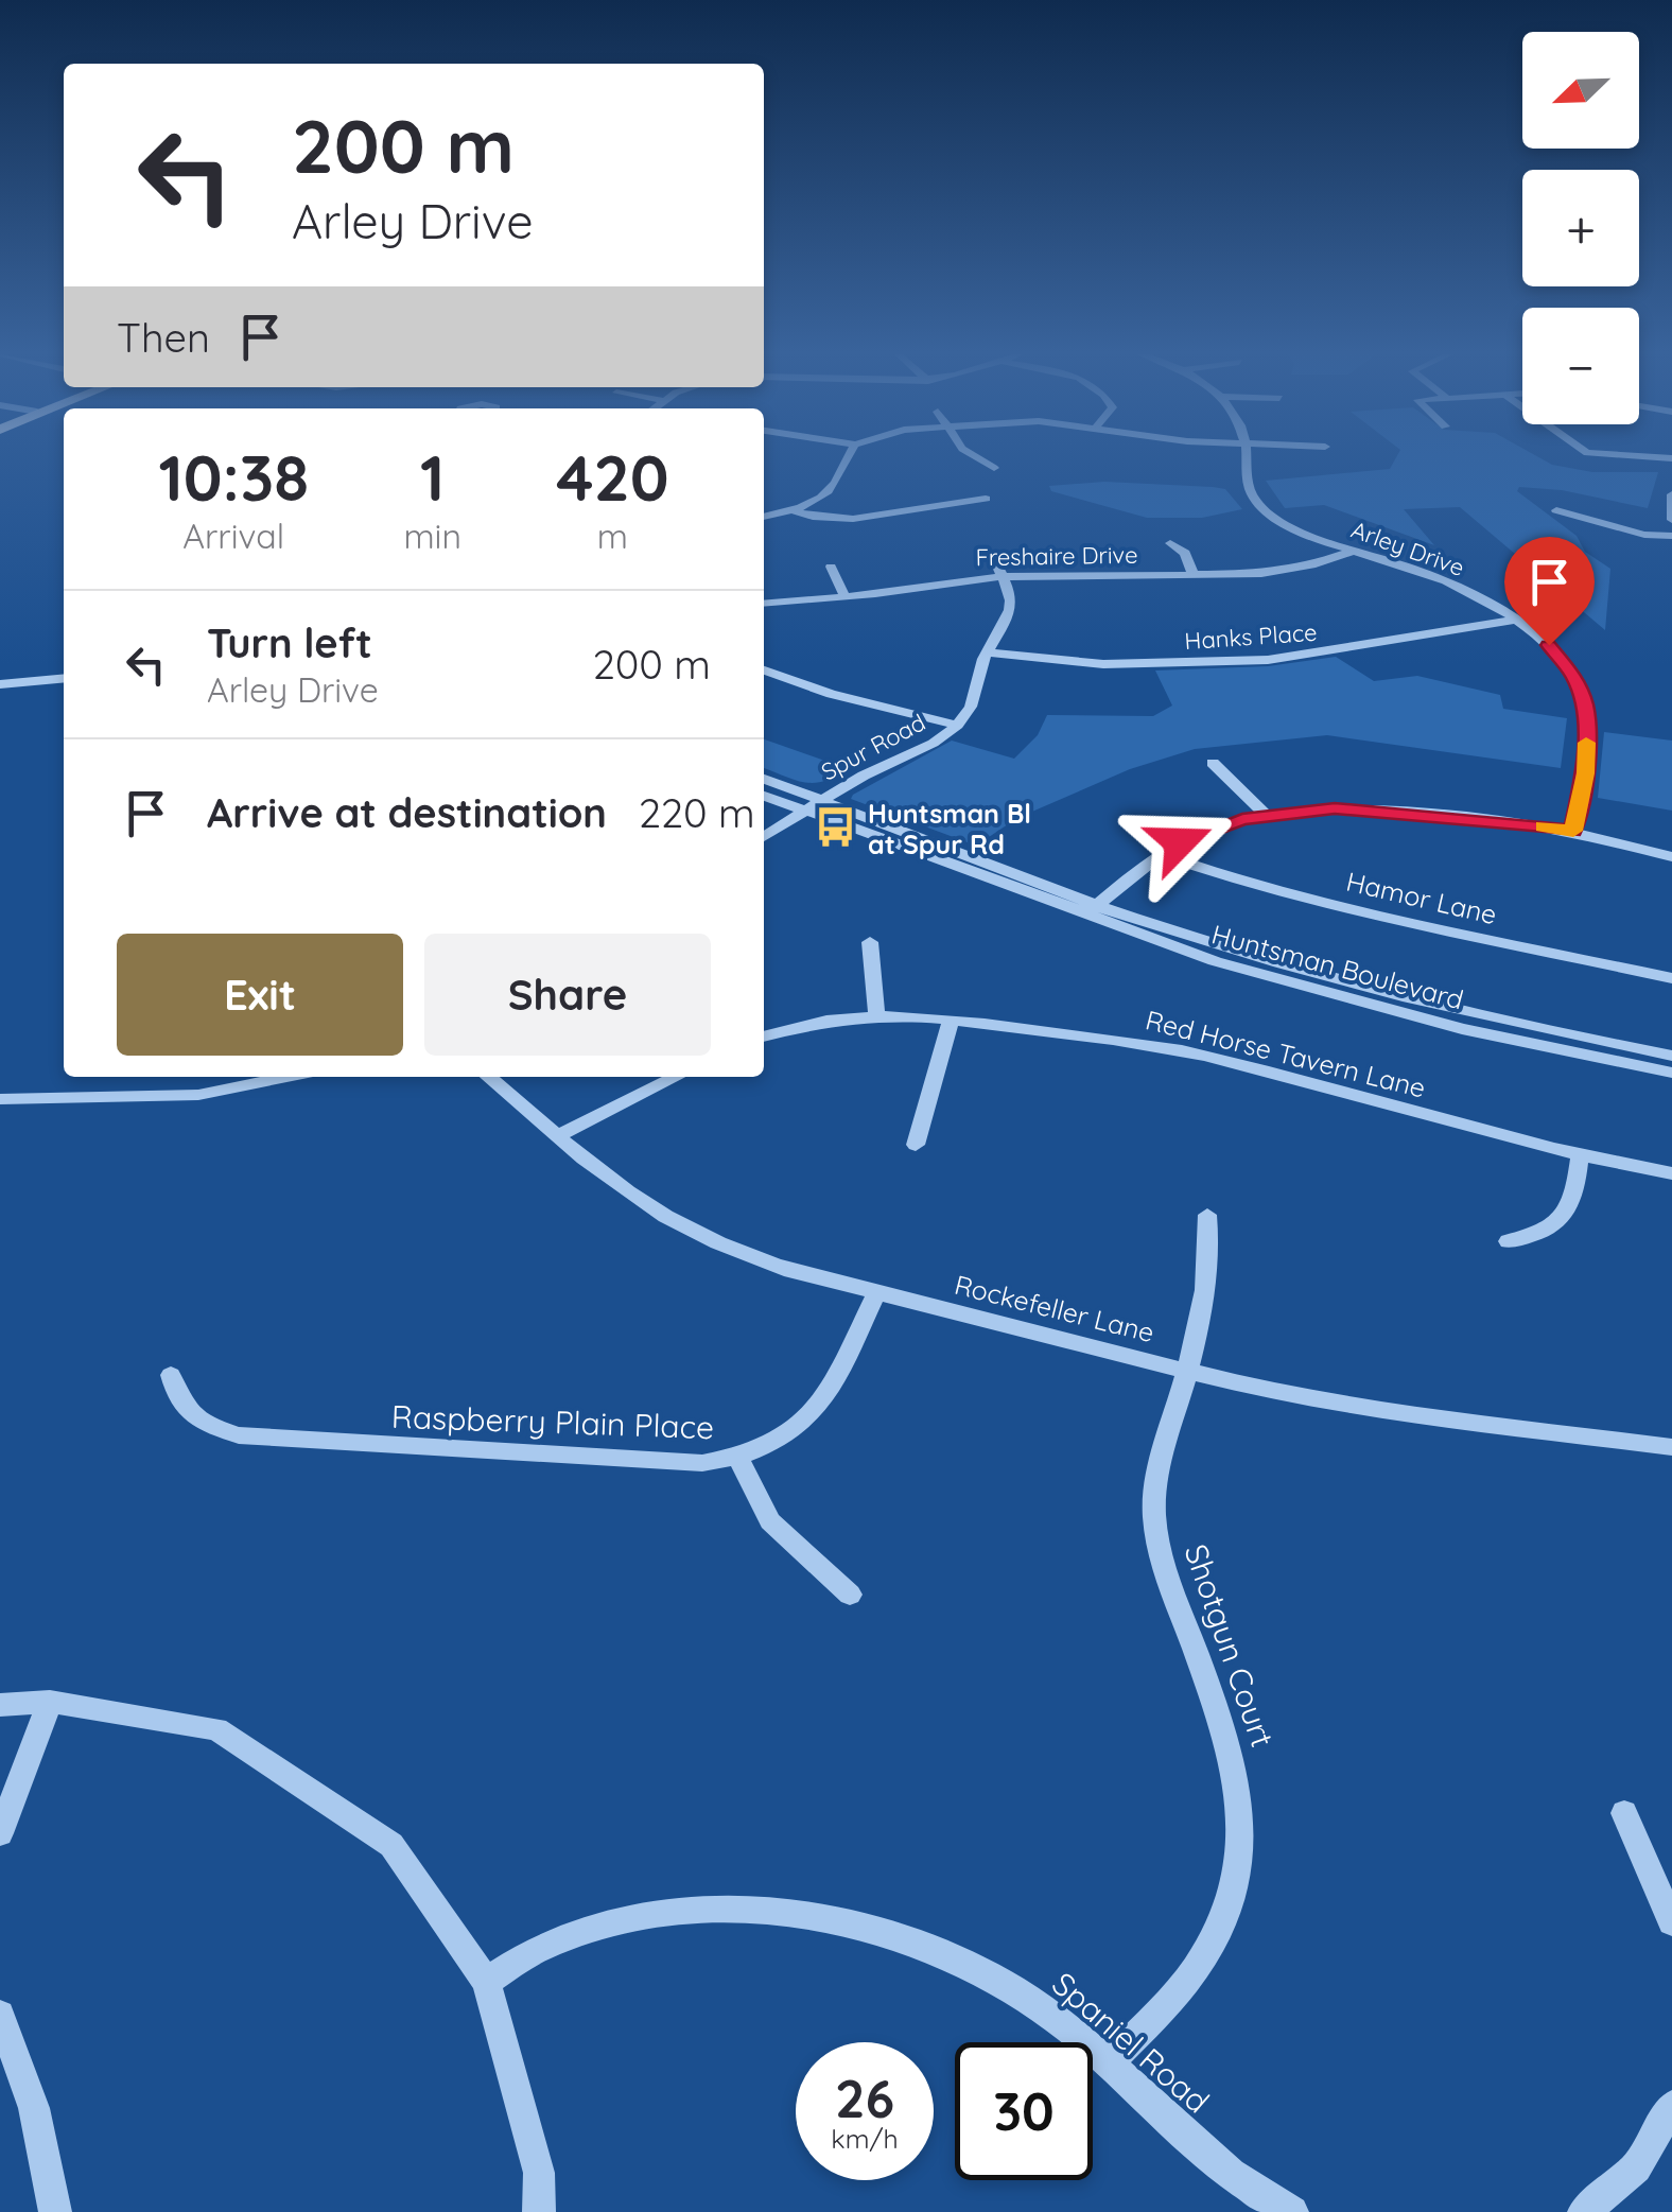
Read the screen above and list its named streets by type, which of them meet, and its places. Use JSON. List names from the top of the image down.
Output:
{
  "streets": {
    "street": [
      "Arley Drive",
      "Freshaire Drive",
      "Hanks Place",
      "Spur Road",
      "Hamor Lane",
      "Huntsman Boulevard",
      "Red Horse Tavern Lane",
      "Rockefeller Lane",
      "Raspberry Plain Place",
      "Shotgun Court",
      "Spaniel Road"
    ]
  },
  "crossings": [
    ["Arley Drive", "Freshaire Drive"],
    ["Arley Drive", "Hanks Place"],
    ["Freshaire Drive", "Spur Road"],
    ["Hanks Place", "Spur Road"],
    ["Spur Road", "Huntsman Boulevard"],
    ["Rockefeller Lane", "Raspberry Plain Place"],
    ["Rockefeller Lane", "Shotgun Court"],
    ["Shotgun Court", "Spaniel Road"]
  ],
  "places": {
    "bus stop": ["Huntsman Bl at Spur Rd"]
  },
  "north": "bottom left",
  "page": {
    "map_buttons": ["+", "−"],
    "turn": ["200 m", "Arley Drive"],
    "then": "Then",
    "eta": [
      "10:38",
      "Arrival",
      "1",
      "min",
      "420",
      "m"
    ],
    "list": [
      {
        "name": "Turn left",
        "note": "Arley Drive",
        "value": "200 m"
      },
      {
        "name": "Arrive at destination",
        "value": "220 m"
      }
    ],
    "buttons": ["Exit", "Share"],
    "speed": "26 km/h",
    "limit": "30"
  }
}
